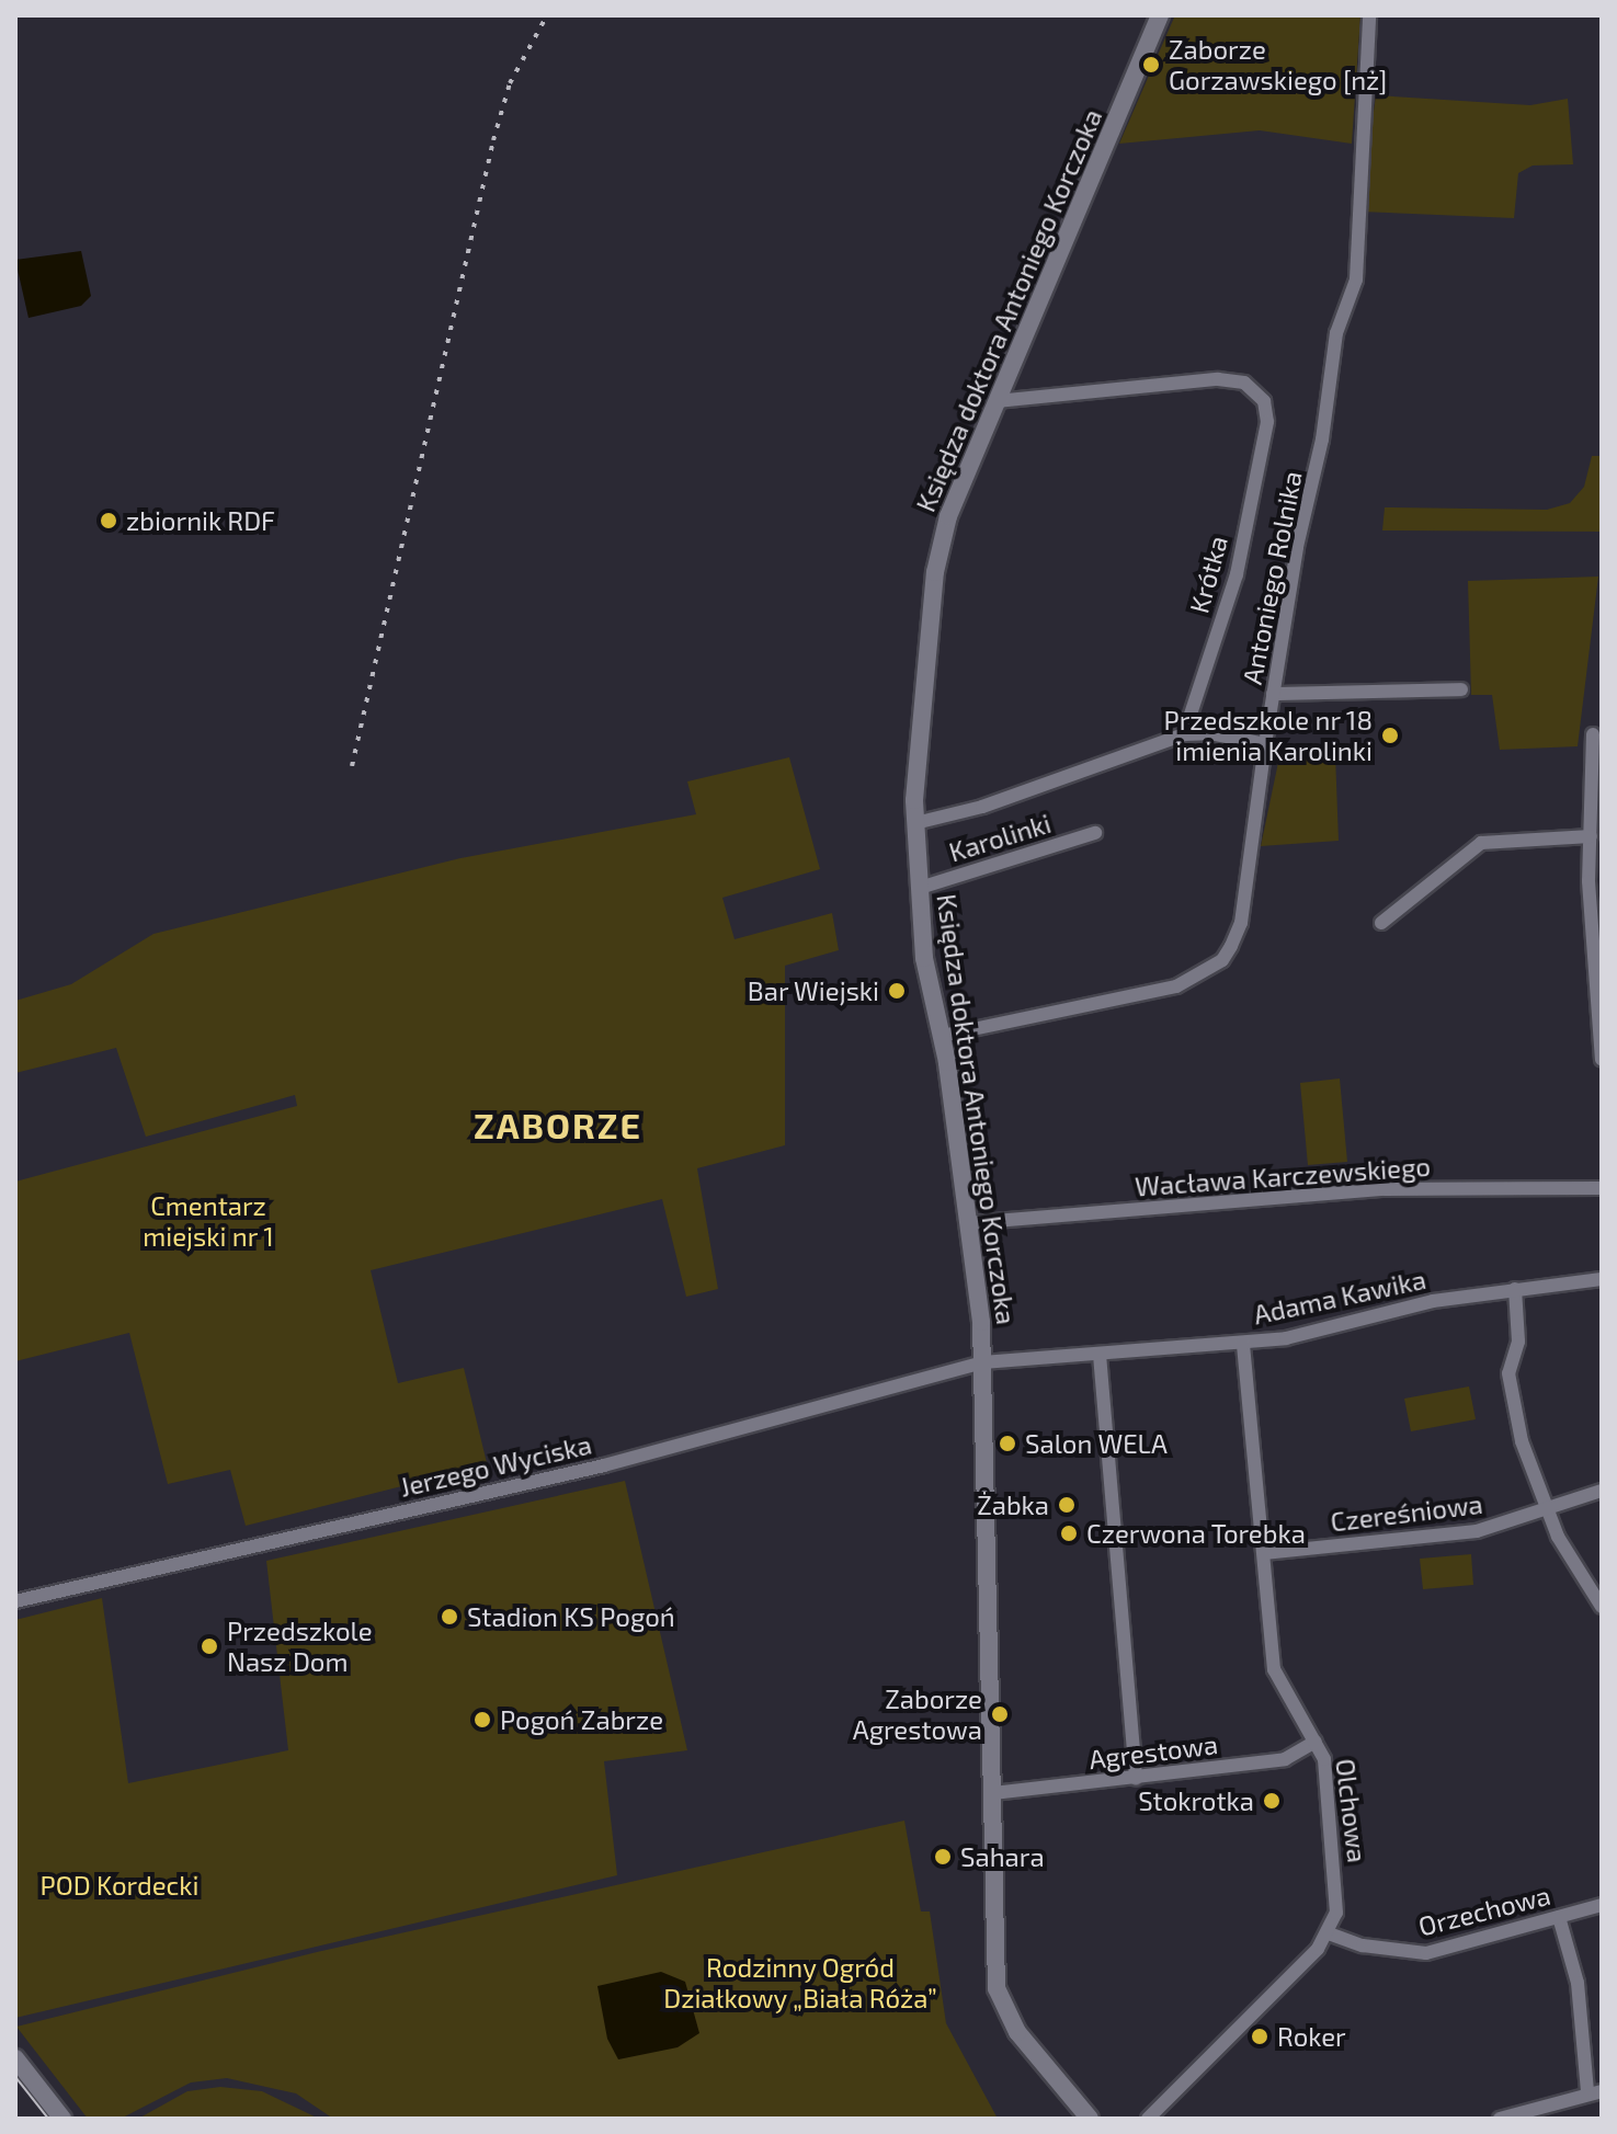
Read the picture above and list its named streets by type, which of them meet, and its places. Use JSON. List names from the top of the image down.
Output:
{
  "streets": {
    "street": [
      "Księdza doktora Antoniego Korczoka",
      "Krótka",
      "Antoniego Rolnika",
      "Karolinki",
      "Wacława Karczewskiego",
      "Adama Kawika",
      "Jerzego Wyciska",
      "Czereśniowa",
      "Agrestowa",
      "Olchowa",
      "Orzechowa"
    ]
  },
  "crossings": [
    ["Księdza doktora Antoniego Korczoka", "Krótka"],
    ["Księdza doktora Antoniego Korczoka", "Antoniego Rolnika"],
    ["Księdza doktora Antoniego Korczoka", "Karolinki"],
    ["Księdza doktora Antoniego Korczoka", "Wacława Karczewskiego"],
    ["Księdza doktora Antoniego Korczoka", "Adama Kawika"],
    ["Księdza doktora Antoniego Korczoka", "Jerzego Wyciska"],
    ["Księdza doktora Antoniego Korczoka", "Agrestowa"],
    ["Adama Kawika", "Jerzego Wyciska"],
    ["Adama Kawika", "Olchowa"],
    ["Czereśniowa", "Olchowa"],
    ["Agrestowa", "Olchowa"],
    ["Olchowa", "Orzechowa"]
  ],
  "districts": ["ZABORZE"],
  "parks": ["Cmentarz miejski nr 1", "POD Kordecki", "Rodzinny Ogród Działkowy „Biała Róża”"],
  "places": [
    "Zaborze Gorzawskiego [nż]",
    "zbiornik RDF",
    "Przedszkole nr 18 imienia Karolinki",
    "Bar Wiejski",
    "Salon WELA",
    "Żabka",
    "Czerwona Torebka",
    "Stadion KS Pogoń",
    "Przedszkole Nasz Dom",
    "Zaborze Agrestowa",
    "Pogoń Zabrze",
    "Stokrotka",
    "Sahara",
    "Roker"
  ]
}
